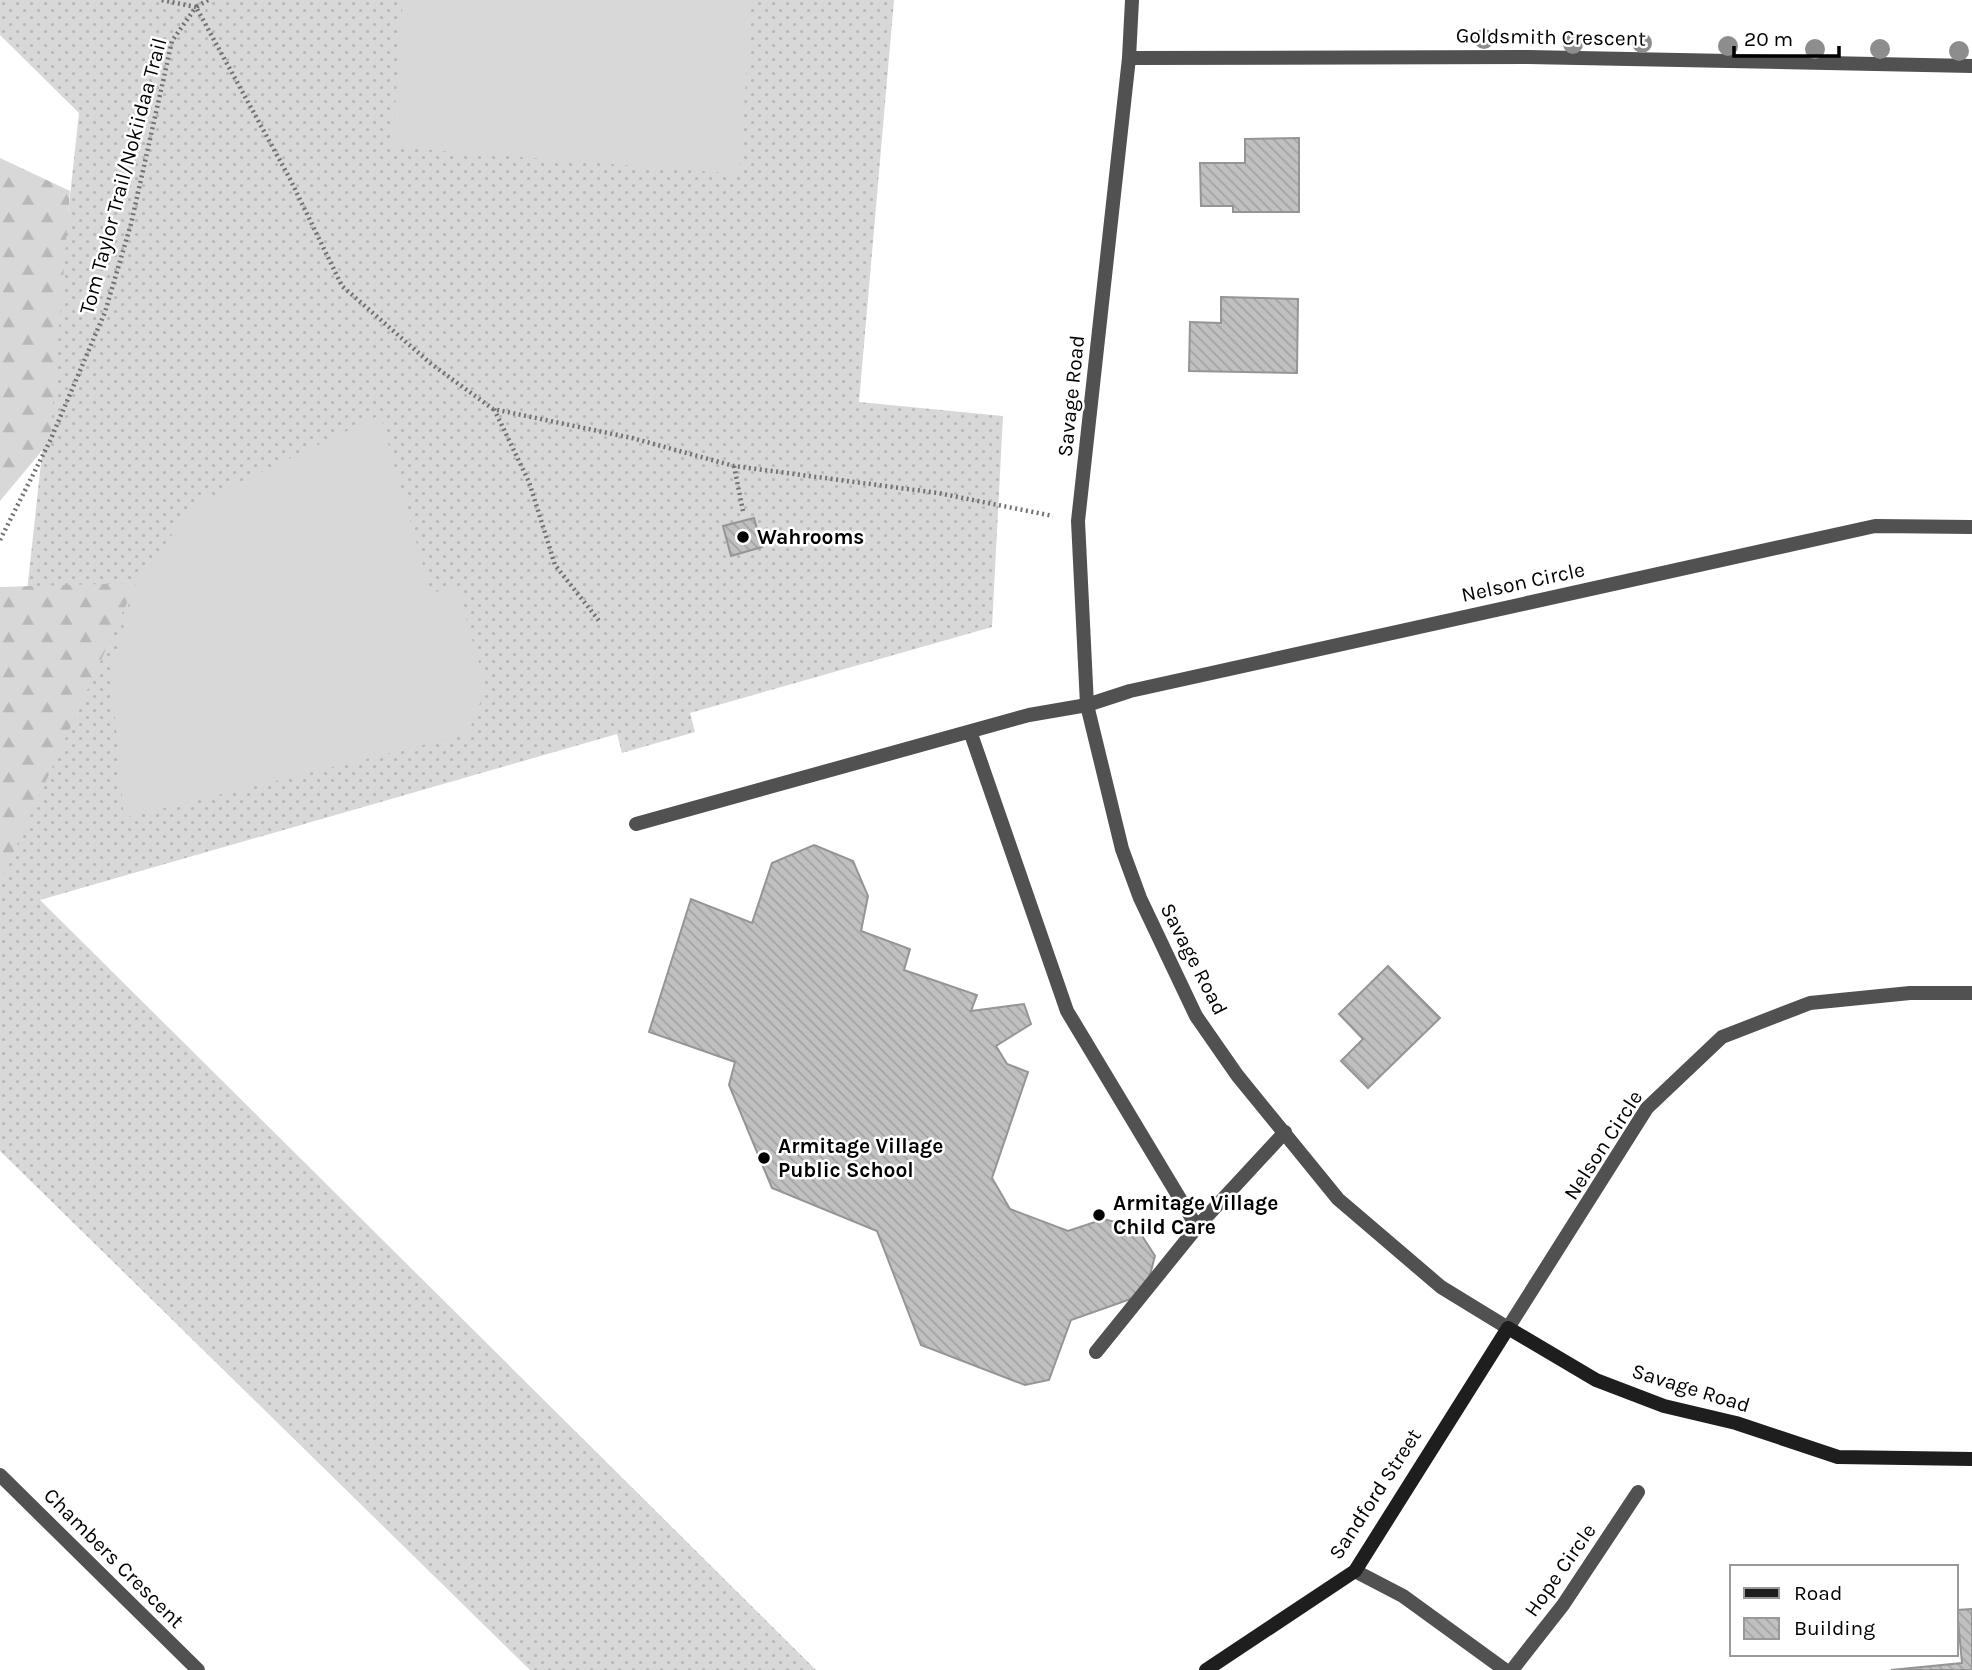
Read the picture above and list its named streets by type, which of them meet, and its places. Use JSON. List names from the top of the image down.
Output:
{
  "streets": {
    "street": [
      "Goldsmith Crescent",
      "Savage Road",
      "Nelson Circle",
      "Sandford Street",
      "Chambers Crescent",
      "Hope Circle"
    ],
    "path": ["Tom Taylor Trail/Nokiidaa Trail"]
  },
  "crossings": [
    ["Goldsmith Crescent", "Savage Road"],
    ["Savage Road", "Nelson Circle"],
    ["Savage Road", "Sandford Street"],
    ["Nelson Circle", "Sandford Street"]
  ],
  "places": ["Wahrooms", "Armitage Village Public School", "Armitage Village Child Care"],
  "legend": ["Road", "Building"],
  "scale_bar": "20 m"
}
